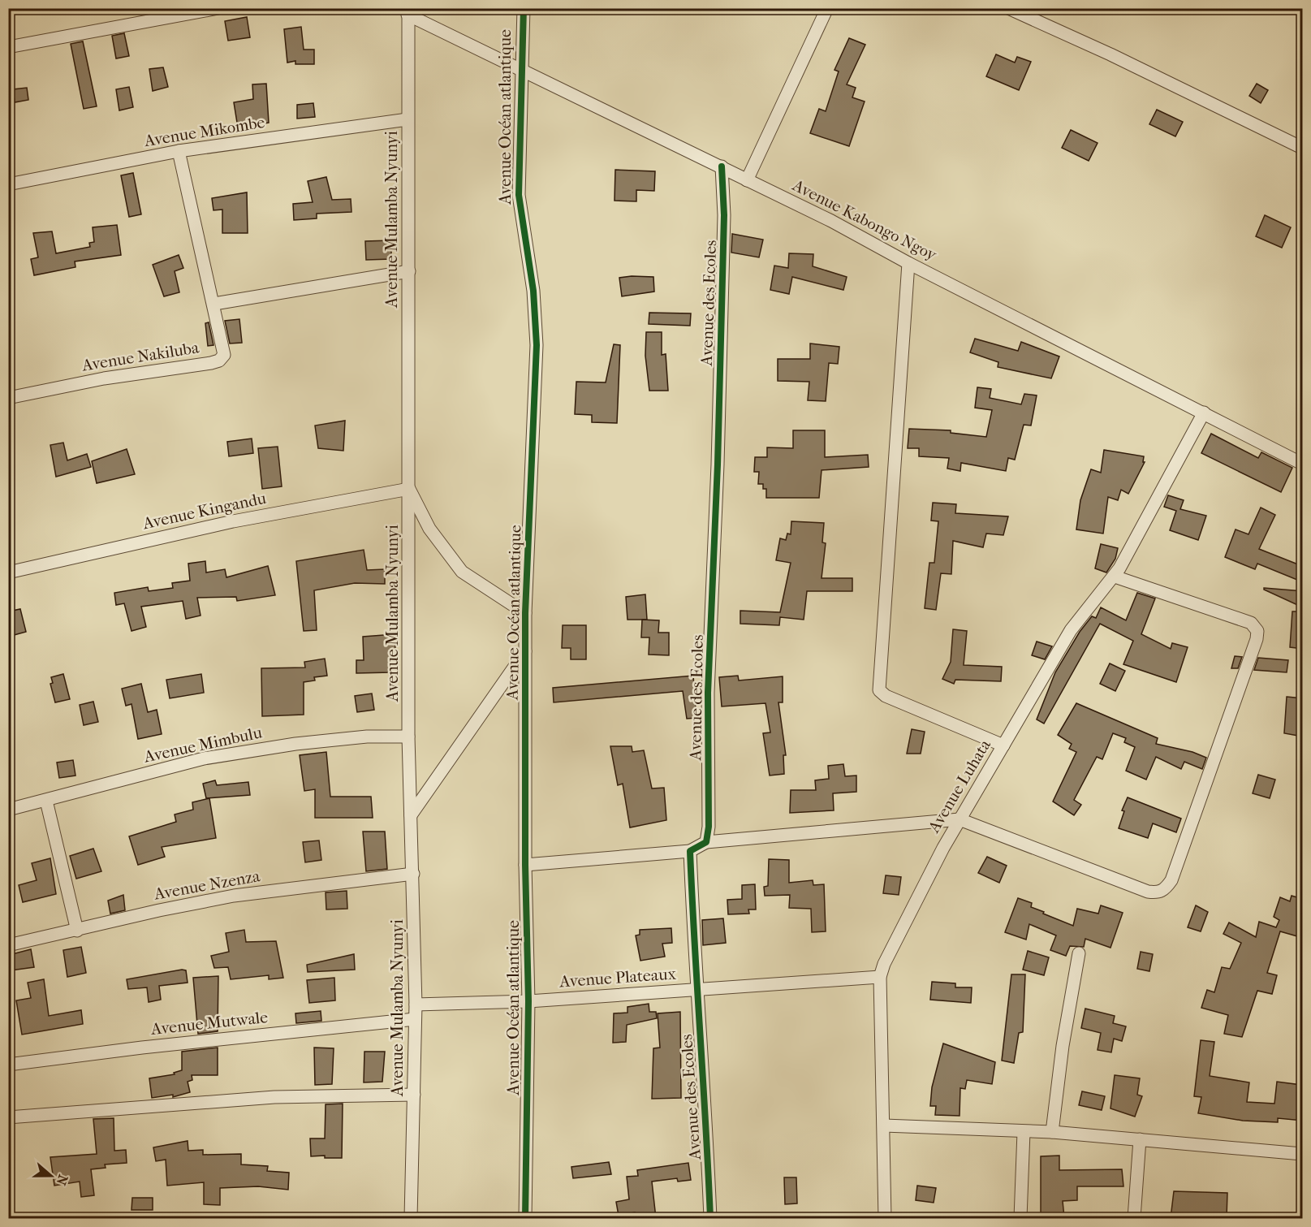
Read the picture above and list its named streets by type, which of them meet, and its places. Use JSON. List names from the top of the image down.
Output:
{
  "streets": {
    "street": [
      "Avenue Océan atlantique",
      "Avenue Mikombe",
      "Avenue Mulamba Nyunyi",
      "Avenue Kabongo Ngoy",
      "Avenue des Ecoles",
      "Avenue Nakiluba",
      "Avenue Kingandu",
      "Avenue Mimbulu",
      "Avenue Luhata",
      "Avenue Nzenza",
      "Avenue Plateaux",
      "Avenue Mutwale"
    ]
  },
  "crossings": [
    ["Avenue Océan atlantique", "Avenue Kabongo Ngoy"],
    ["Avenue Océan atlantique", "Avenue Plateaux"],
    ["Avenue Mikombe", "Avenue Mulamba Nyunyi"],
    ["Avenue Mulamba Nyunyi", "Avenue Kabongo Ngoy"],
    ["Avenue Mulamba Nyunyi", "Avenue Kingandu"],
    ["Avenue Mulamba Nyunyi", "Avenue Mimbulu"],
    ["Avenue Mulamba Nyunyi", "Avenue Nzenza"],
    ["Avenue Mulamba Nyunyi", "Avenue Plateaux"],
    ["Avenue Mulamba Nyunyi", "Avenue Mutwale"],
    ["Avenue Kabongo Ngoy", "Avenue des Ecoles"],
    ["Avenue Kabongo Ngoy", "Avenue Luhata"],
    ["Avenue des Ecoles", "Avenue Plateaux"],
    ["Avenue Luhata", "Avenue Plateaux"]
  ],
  "north": "right"
}
